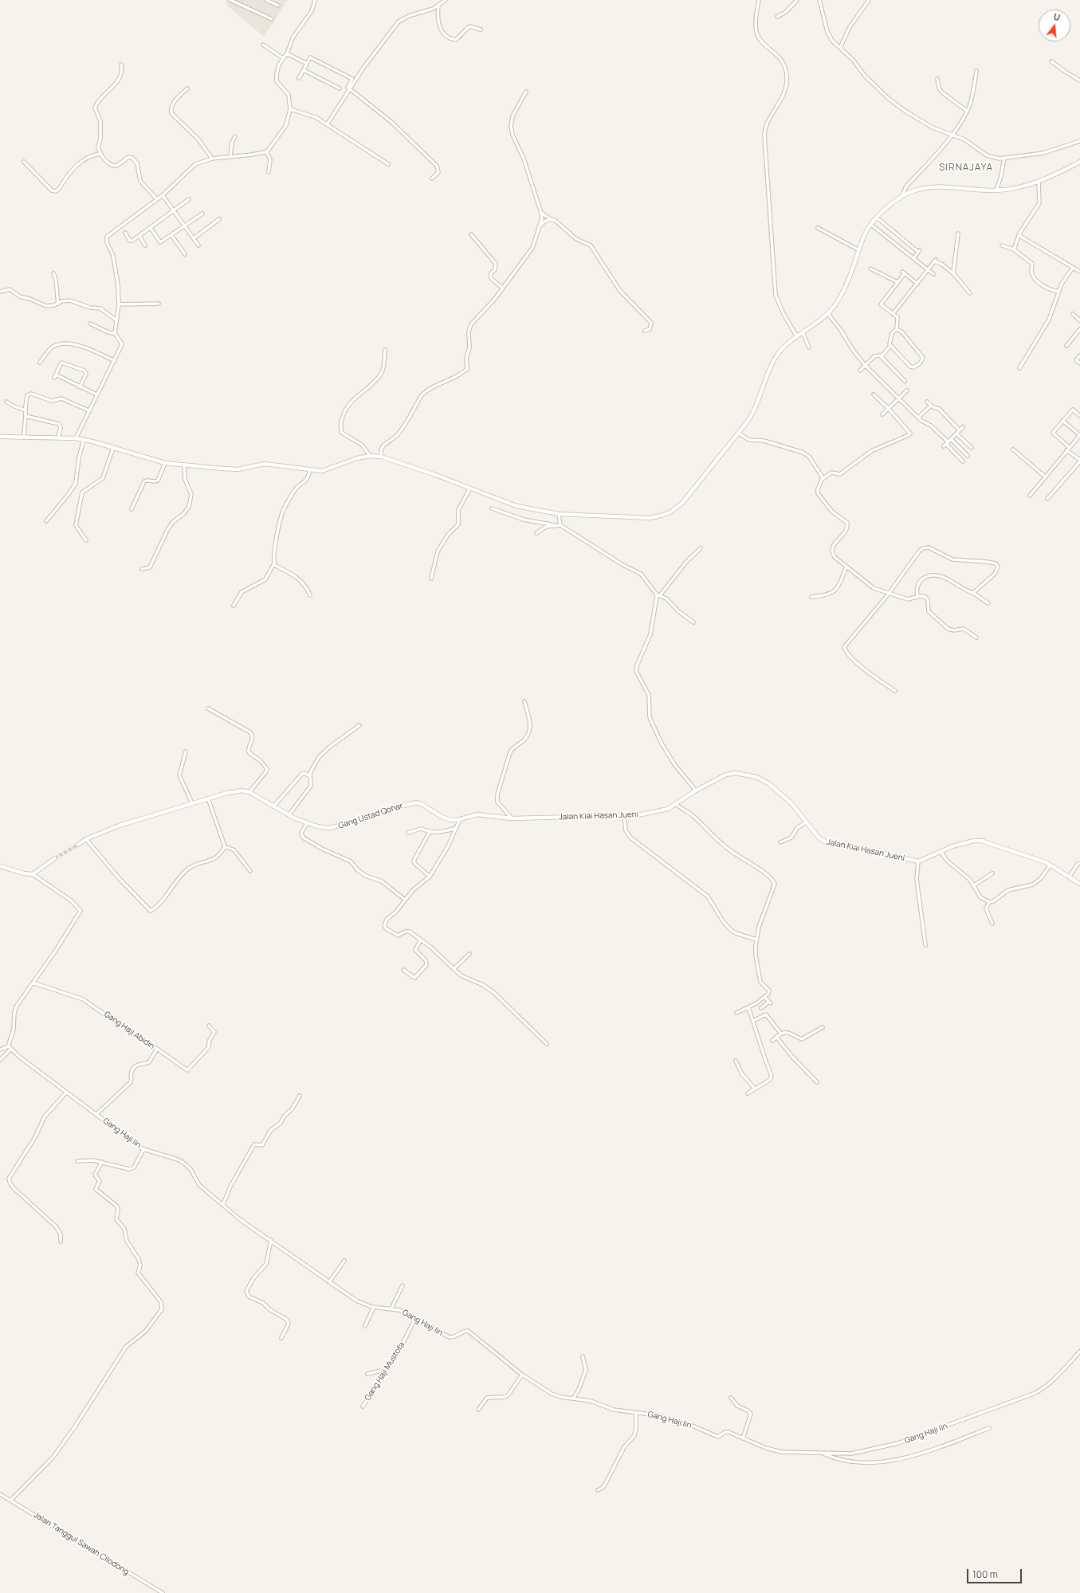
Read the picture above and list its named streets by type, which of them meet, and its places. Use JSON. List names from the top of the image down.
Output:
{
  "streets": {
    "street": [
      "Gang Ustad Qohar",
      "Jalan Kiai Hasan Jueni",
      "Gang Haji Abidin",
      "Gang Haji Iin",
      "Gang Haji Mustofa",
      "Jalan Tanggul Sawah Cilodong"
    ]
  },
  "crossings": [
    ["Gang Ustad Qohar", "Jalan Kiai Hasan Jueni"],
    ["Gang Haji Abidin", "Gang Haji Iin"],
    ["Gang Haji Iin", "Gang Haji Mustofa"]
  ],
  "districts": ["SIRNAJAYA"],
  "scale_bar": "100 m",
  "north": "top"
}
